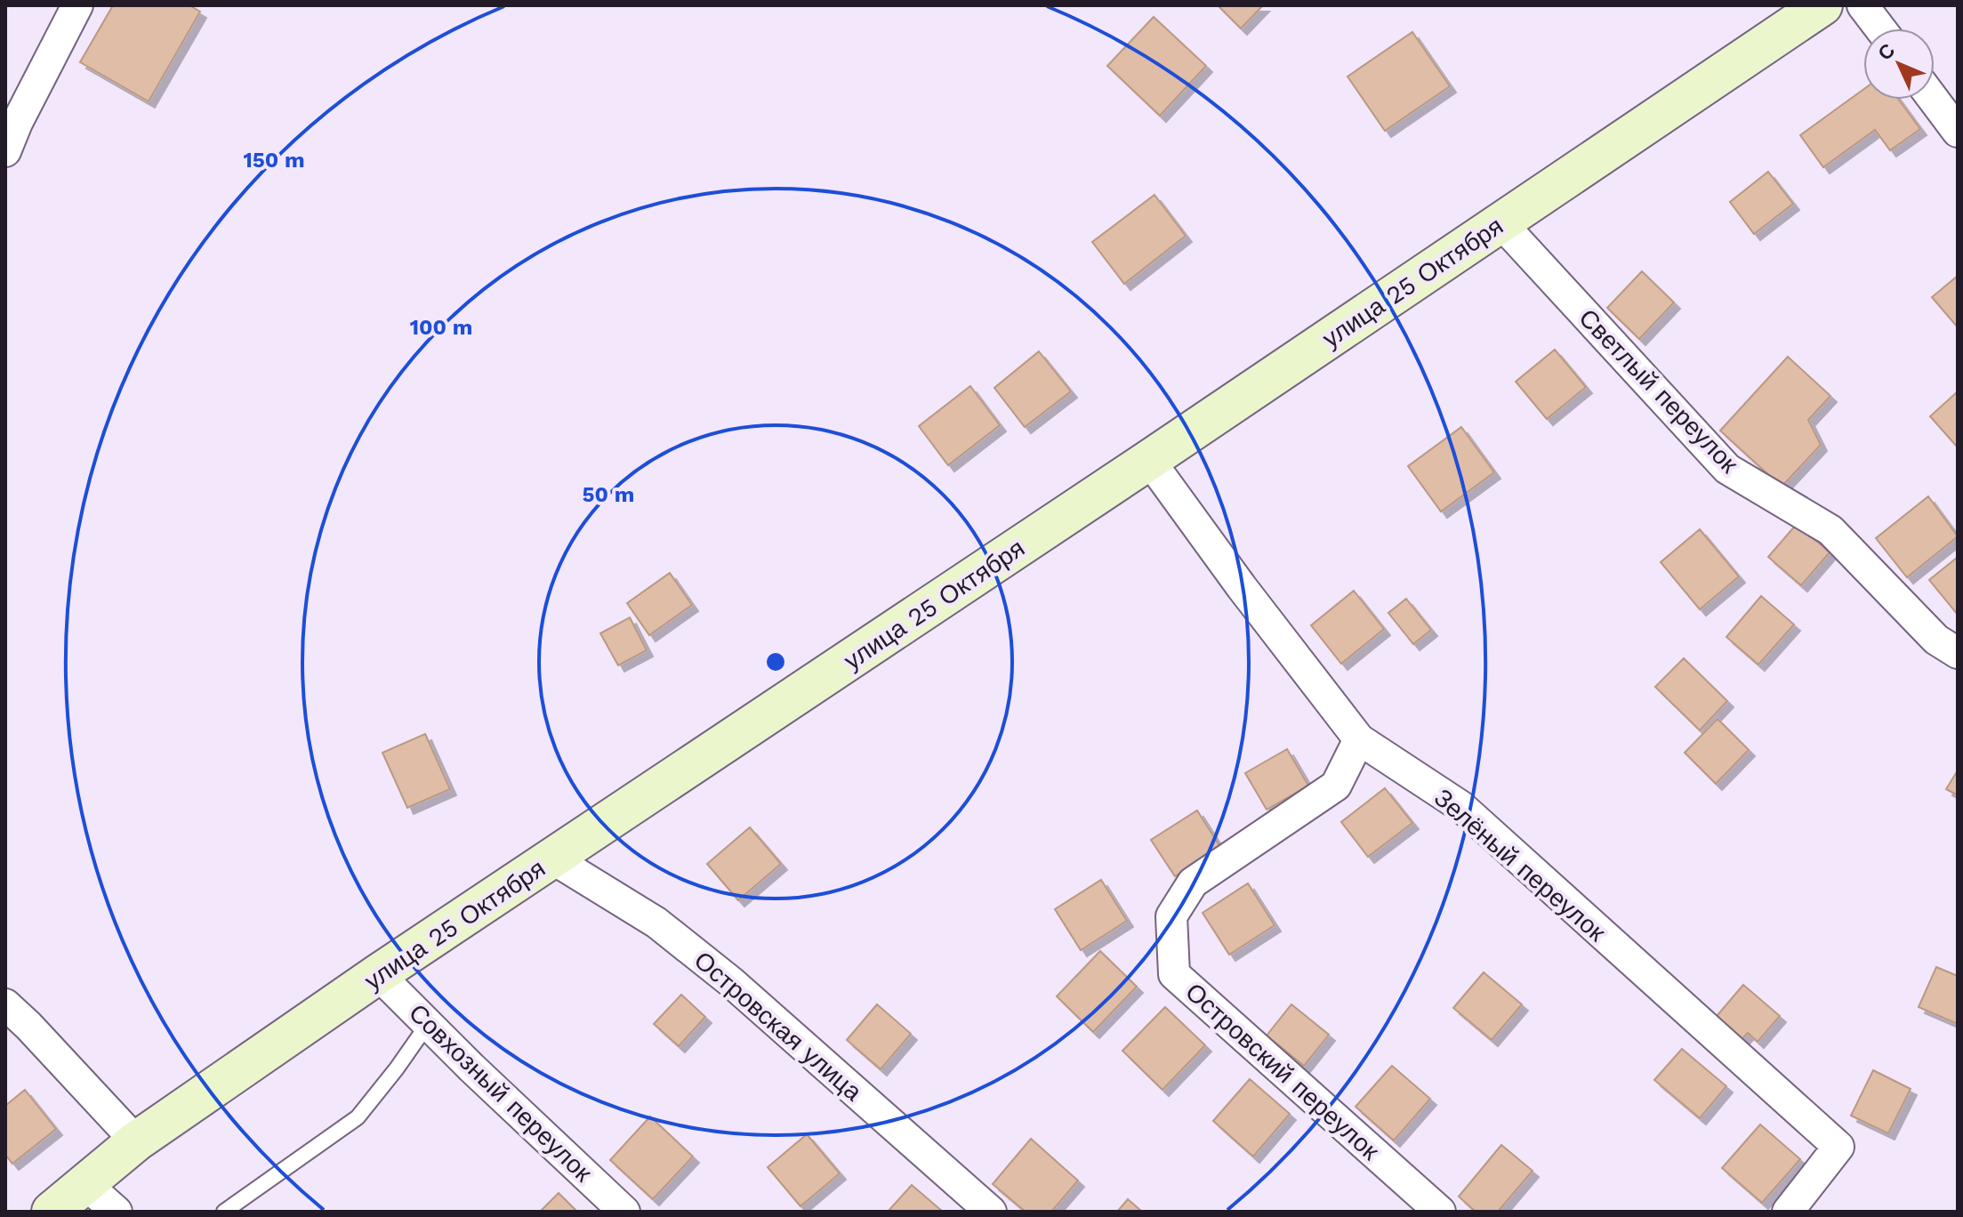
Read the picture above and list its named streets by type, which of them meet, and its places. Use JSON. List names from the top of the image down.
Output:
{
  "streets": {
    "main road": ["улица 25 Октября"],
    "street": [
      "Светлый переулок",
      "Зелёный переулок",
      "Островская улица",
      "Островский переулок",
      "Совхозный переулок"
    ]
  },
  "crossings": [
    ["улица 25 Октября", "Светлый переулок"],
    ["улица 25 Октября", "Зелёный переулок"],
    ["улица 25 Октября", "Островская улица"],
    ["улица 25 Октября", "Совхозный переулок"],
    ["Зелёный переулок", "Островский переулок"]
  ],
  "north": "top left",
  "rings": ["150 m", "100 m", "50 m"]
}
